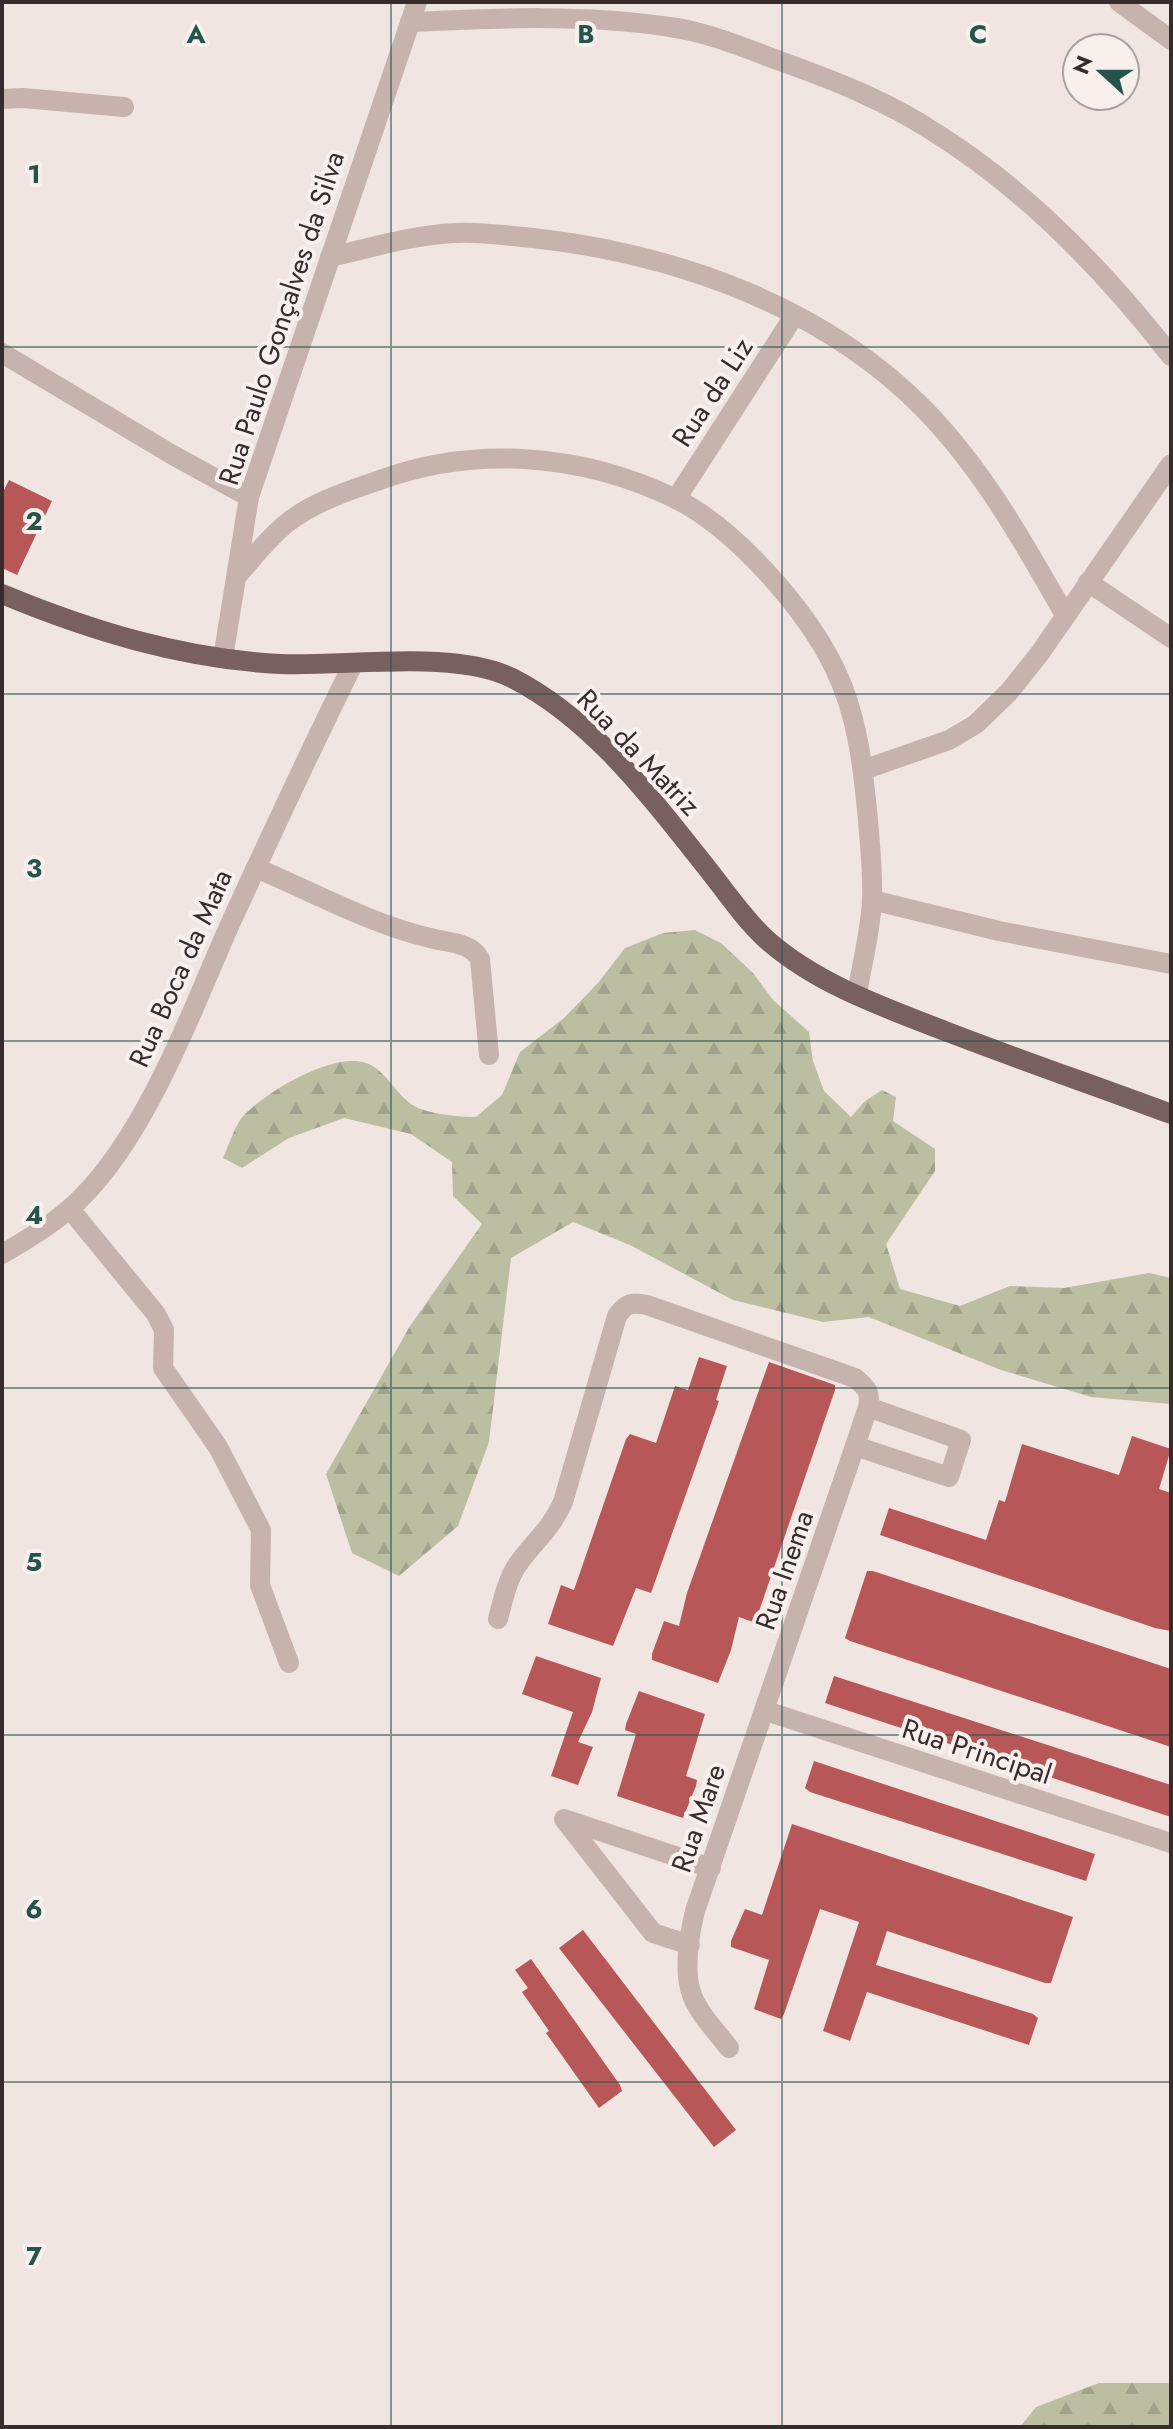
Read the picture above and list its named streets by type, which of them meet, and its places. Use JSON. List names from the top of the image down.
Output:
{
  "streets": {
    "main road": ["Rua da Matriz"],
    "street": [
      "Rua Paulo Gonçalves da Silva",
      "Rua da Liz",
      "Rua Boca da Mata",
      "Rua Inema",
      "Rua Principal",
      "Rua Mare"
    ]
  },
  "crossings": [
    ["Rua Paulo Gonçalves da Silva", "Rua da Matriz"],
    ["Rua da Matriz", "Rua Boca da Mata"],
    ["Rua Inema", "Rua Principal"],
    ["Rua Inema", "Rua Mare"],
    ["Rua Principal", "Rua Mare"]
  ],
  "north": "left",
  "grid": {
    "columns": ["A", "B", "C"],
    "rows": [
      "1",
      "2",
      "3",
      "4",
      "5",
      "6",
      "7"
    ]
  }
}
